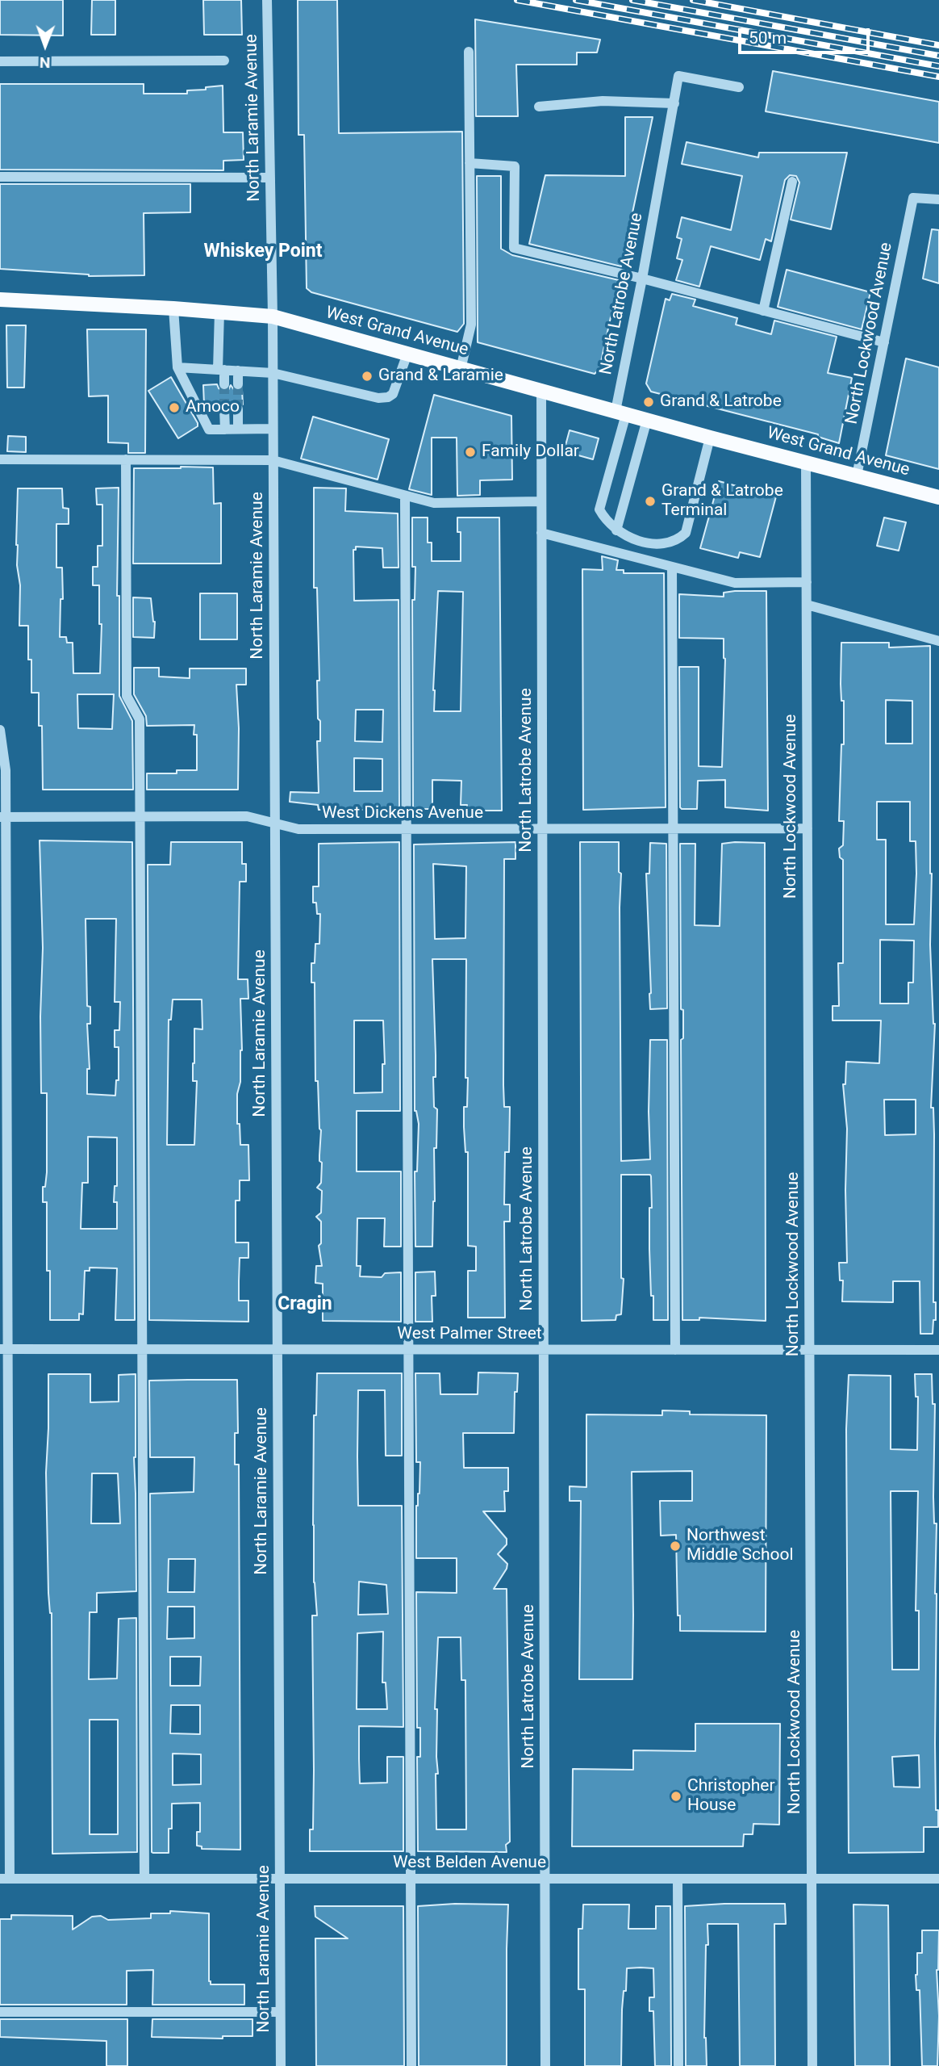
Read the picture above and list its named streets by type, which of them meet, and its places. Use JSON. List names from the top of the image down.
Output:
{
  "streets": {
    "main road": ["West Grand Avenue"],
    "street": [
      "North Laramie Avenue",
      "North Latrobe Avenue",
      "North Lockwood Avenue",
      "West Dickens Avenue",
      "West Palmer Street",
      "West Belden Avenue"
    ]
  },
  "crossings": [
    ["North Laramie Avenue", "West Grand Avenue"],
    ["North Laramie Avenue", "West Dickens Avenue"],
    ["North Laramie Avenue", "West Palmer Street"],
    ["North Laramie Avenue", "West Belden Avenue"],
    ["North Latrobe Avenue", "West Grand Avenue"],
    ["North Latrobe Avenue", "West Dickens Avenue"],
    ["North Latrobe Avenue", "West Palmer Street"],
    ["North Latrobe Avenue", "West Belden Avenue"],
    ["West Grand Avenue", "North Lockwood Avenue"],
    ["North Lockwood Avenue", "West Dickens Avenue"],
    ["North Lockwood Avenue", "West Palmer Street"],
    ["North Lockwood Avenue", "West Belden Avenue"]
  ],
  "districts": ["Whiskey Point", "Cragin"],
  "places": [
    "Grand & Laramie",
    "Grand & Latrobe",
    "Amoco",
    "Family Dollar",
    "Grand & Latrobe Terminal",
    "Northwest Middle School",
    "Christopher House"
  ],
  "scale_bar": "50 m",
  "north": "bottom"
}
